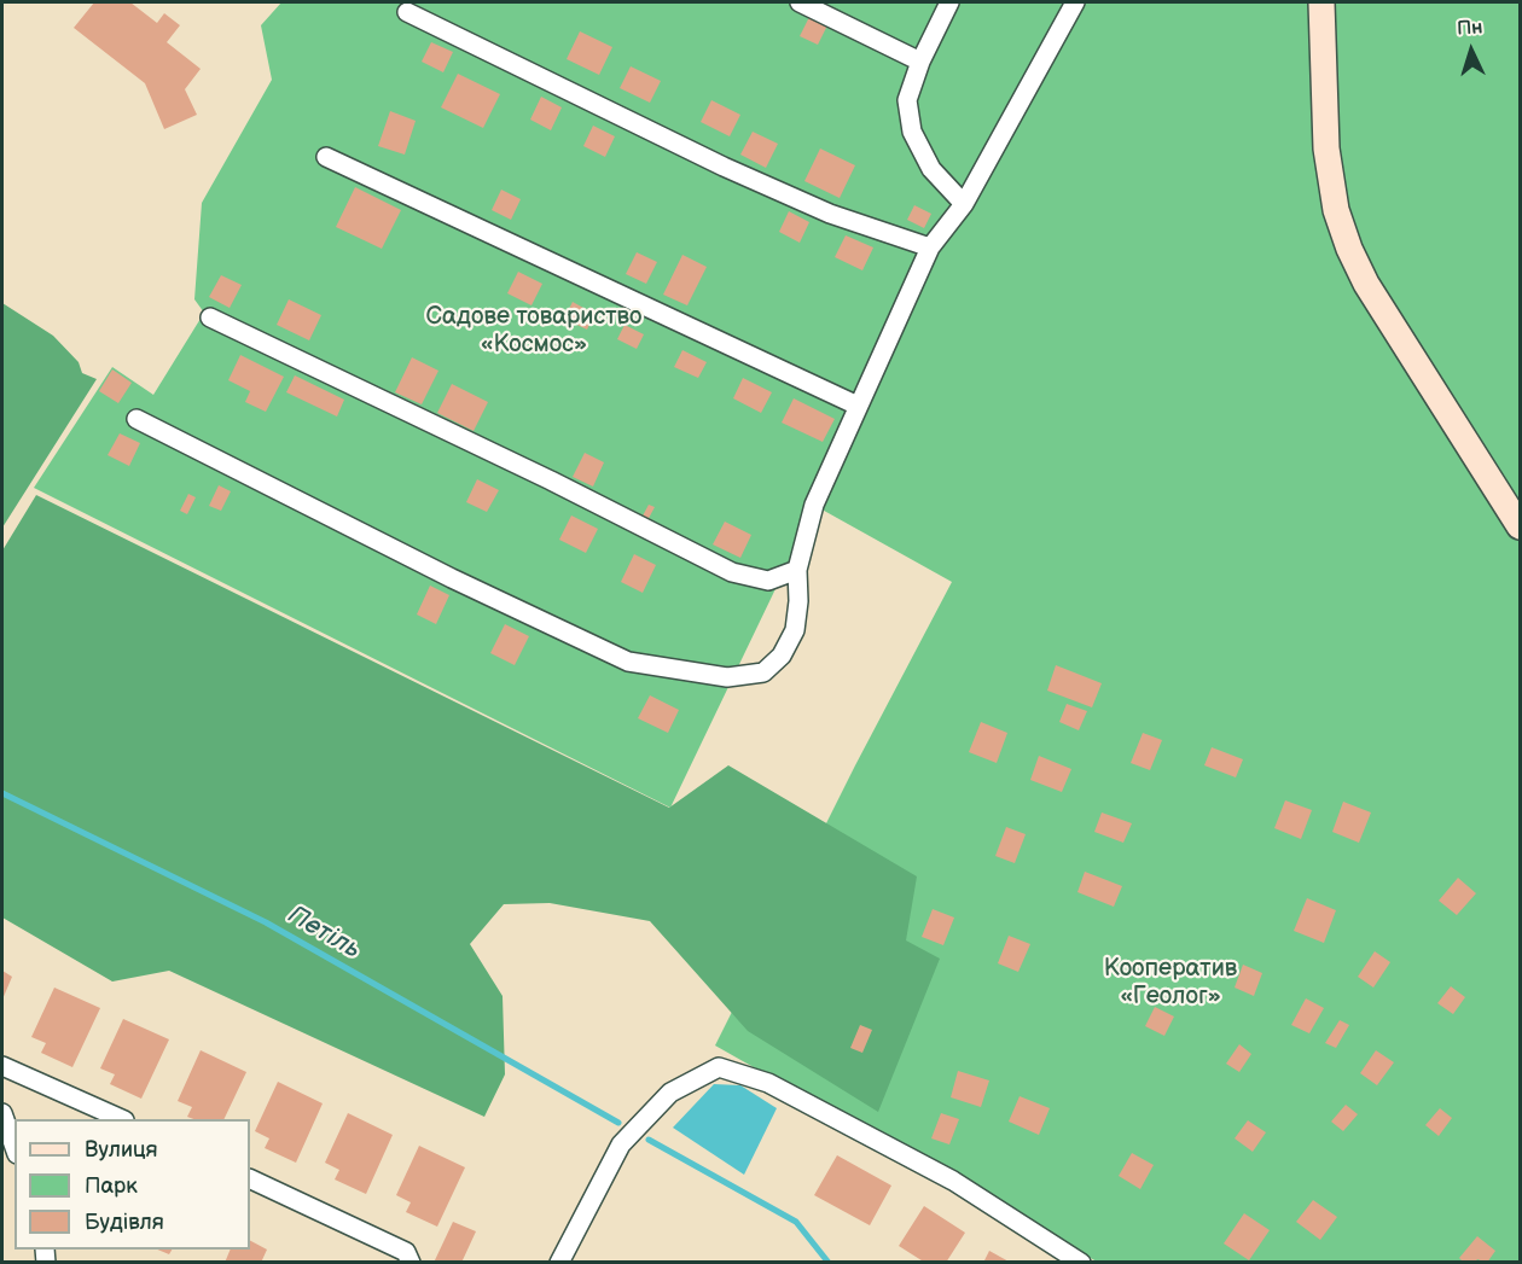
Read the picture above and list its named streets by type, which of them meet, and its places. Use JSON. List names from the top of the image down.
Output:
{
  "water": ["Петіль"],
  "parks": ["Садове товариство «Космос»", "Кооператив «Геолог»"],
  "legend": ["Вулиця", "Парк", "Будівля"],
  "north": "top"
}
